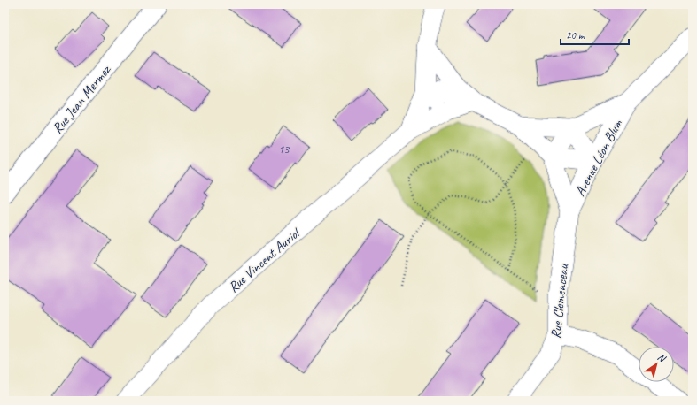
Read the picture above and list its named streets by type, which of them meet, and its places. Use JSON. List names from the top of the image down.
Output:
{
  "streets": {
    "street": [
      "Rue Jean Mermoz",
      "Avenue Léon Blum",
      "Rue Vincent Auriol",
      "Rue Clemenceau"
    ]
  },
  "crossings": [
    ["Avenue Léon Blum", "Rue Clemenceau"]
  ],
  "house_numbers": ["13"],
  "scale_bar": "20 m",
  "north": "top right"
}
